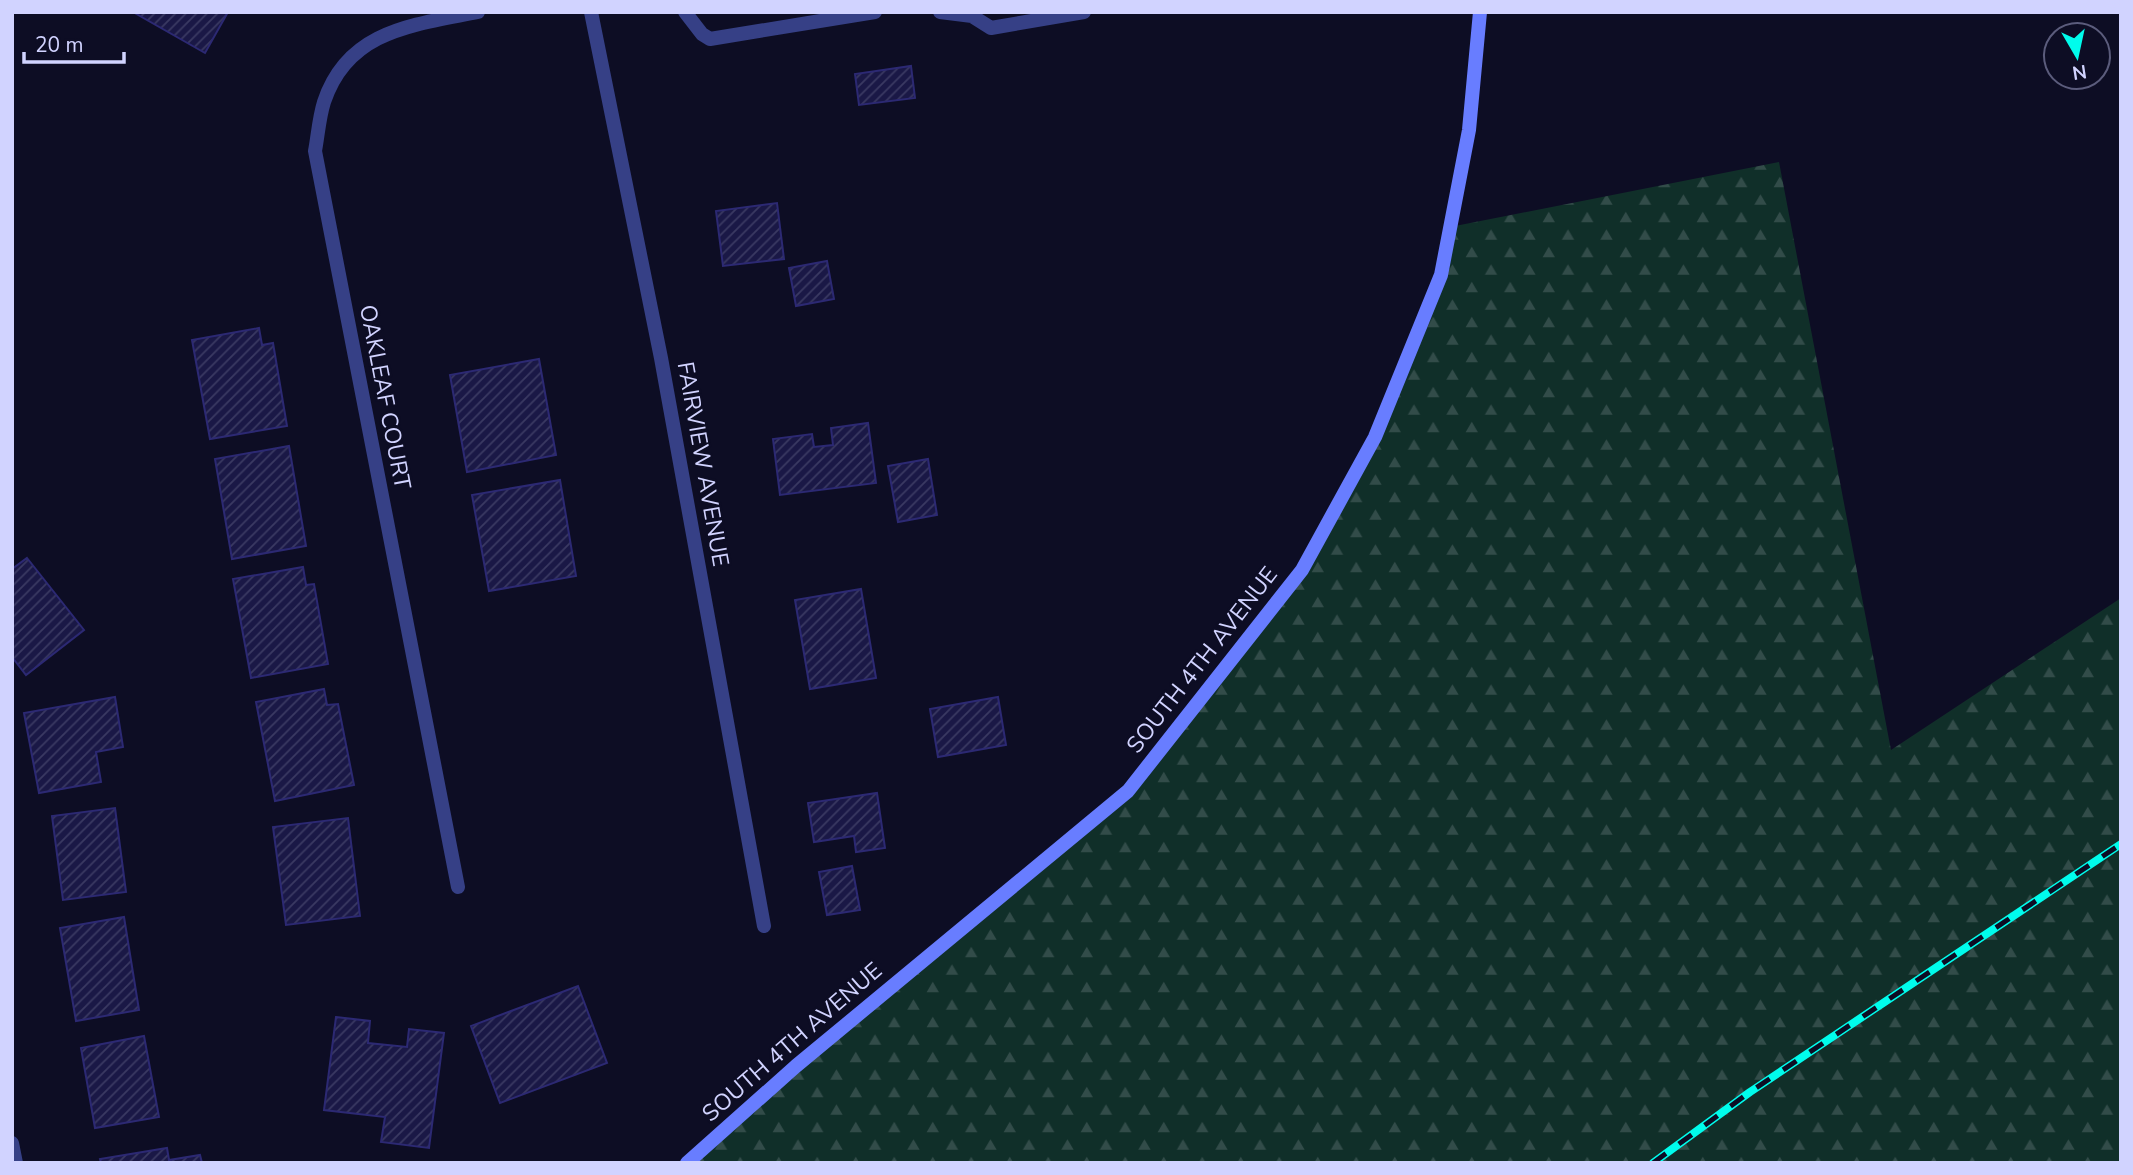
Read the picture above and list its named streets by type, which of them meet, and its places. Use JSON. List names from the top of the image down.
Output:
{
  "streets": {
    "street": ["OAKLEAF COURT", "FAIRVIEW AVENUE", "SOUTH 4TH AVENUE"]
  },
  "scale_bar": "20 m",
  "north": "bottom"
}
